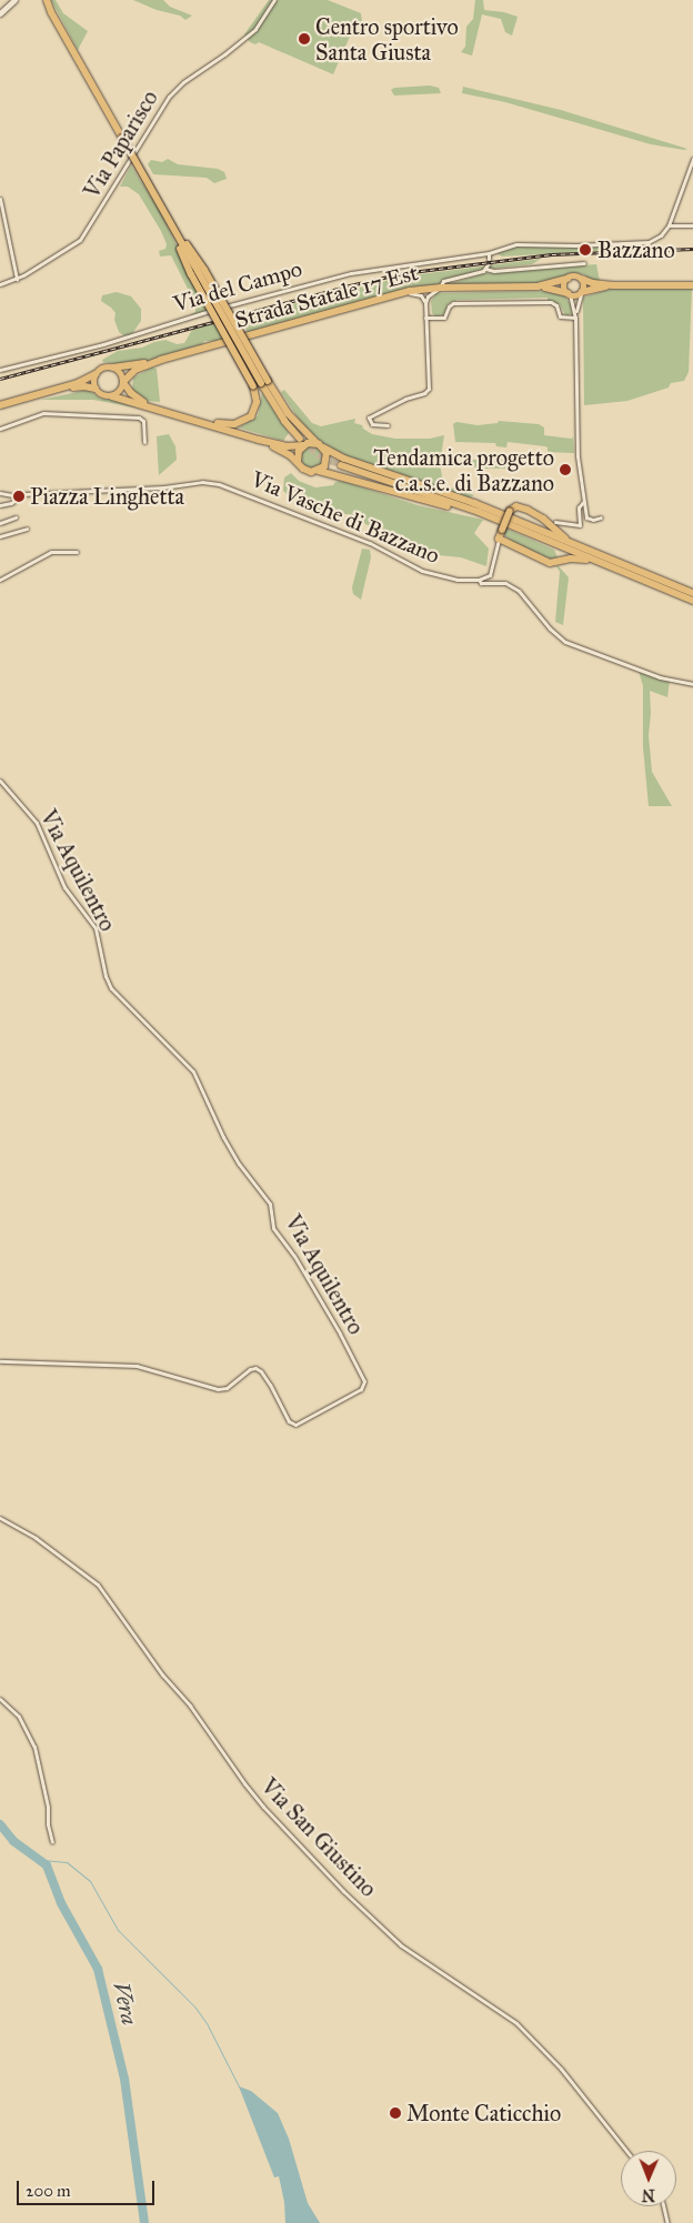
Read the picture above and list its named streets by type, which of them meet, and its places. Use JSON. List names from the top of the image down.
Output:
{
  "streets": {
    "main road": ["Strada Statale 17 Est"],
    "street": [
      "Via Paparisco",
      "Via del Campo",
      "Via Vasche di Bazzano",
      "Via Aquilentro",
      "Via San Giustino"
    ]
  },
  "water": ["Vera"],
  "places": [
    "Centro sportivo Santa Giusta",
    "Bazzano",
    "Tendamica progetto c.a.s.e. di Bazzano",
    "Piazza Linghetta",
    "Monte Caticchio"
  ],
  "scale_bar": "200 m",
  "north": "bottom"
}
